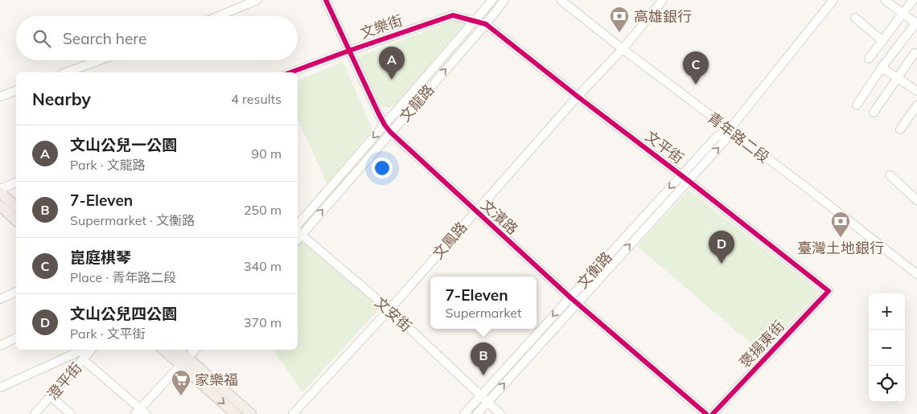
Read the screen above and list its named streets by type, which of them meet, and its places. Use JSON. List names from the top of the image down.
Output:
{
  "streets": {
    "street": [
      "文樂街",
      "文龍路",
      "青年路二段",
      "文平街",
      "文濱路",
      "文鳳路",
      "文衡路",
      "文安街",
      "褒揚東街",
      "澄平街"
    ]
  },
  "crossings": [
    ["文樂街", "文龍路"],
    ["文樂街", "文平街"],
    ["文樂街", "文濱路"],
    ["文龍路", "文平街"],
    ["文龍路", "文濱路"],
    ["青年路二段", "文鳳路"],
    ["青年路二段", "文衡路"],
    ["文平街", "文鳳路"],
    ["文平街", "文衡路"],
    ["文平街", "褒揚東街"],
    ["文濱路", "文鳳路"],
    ["文濱路", "文衡路"],
    ["文鳳路", "文安街"],
    ["文衡路", "文安街"]
  ],
  "places": {
    "bank": ["高雄銀行", "臺灣土地銀行"],
    "supermarket": ["家樂福"]
  },
  "page": {
    "search": "Search here",
    "pins": [
      "A",
      "C",
      "D",
      "B"
    ],
    "heading": ["Nearby", "4 results"],
    "list": [
      {
        "mark": "A",
        "name": "文山公兒一公園",
        "note": "Park · 文龍路",
        "value": "90 m"
      },
      {
        "mark": "B",
        "name": "7-Eleven",
        "note": "Supermarket · 文衡路",
        "value": "250 m"
      },
      {
        "mark": "C",
        "name": "崑庭棋琴",
        "note": "Place · 青年路二段",
        "value": "340 m"
      },
      {
        "mark": "D",
        "name": "文山公兒四公園",
        "note": "Park · 文平街",
        "value": "370 m"
      }
    ],
    "popup": ["7-Eleven", "Supermarket"],
    "map_buttons": ["+", "−"]
  }
}
